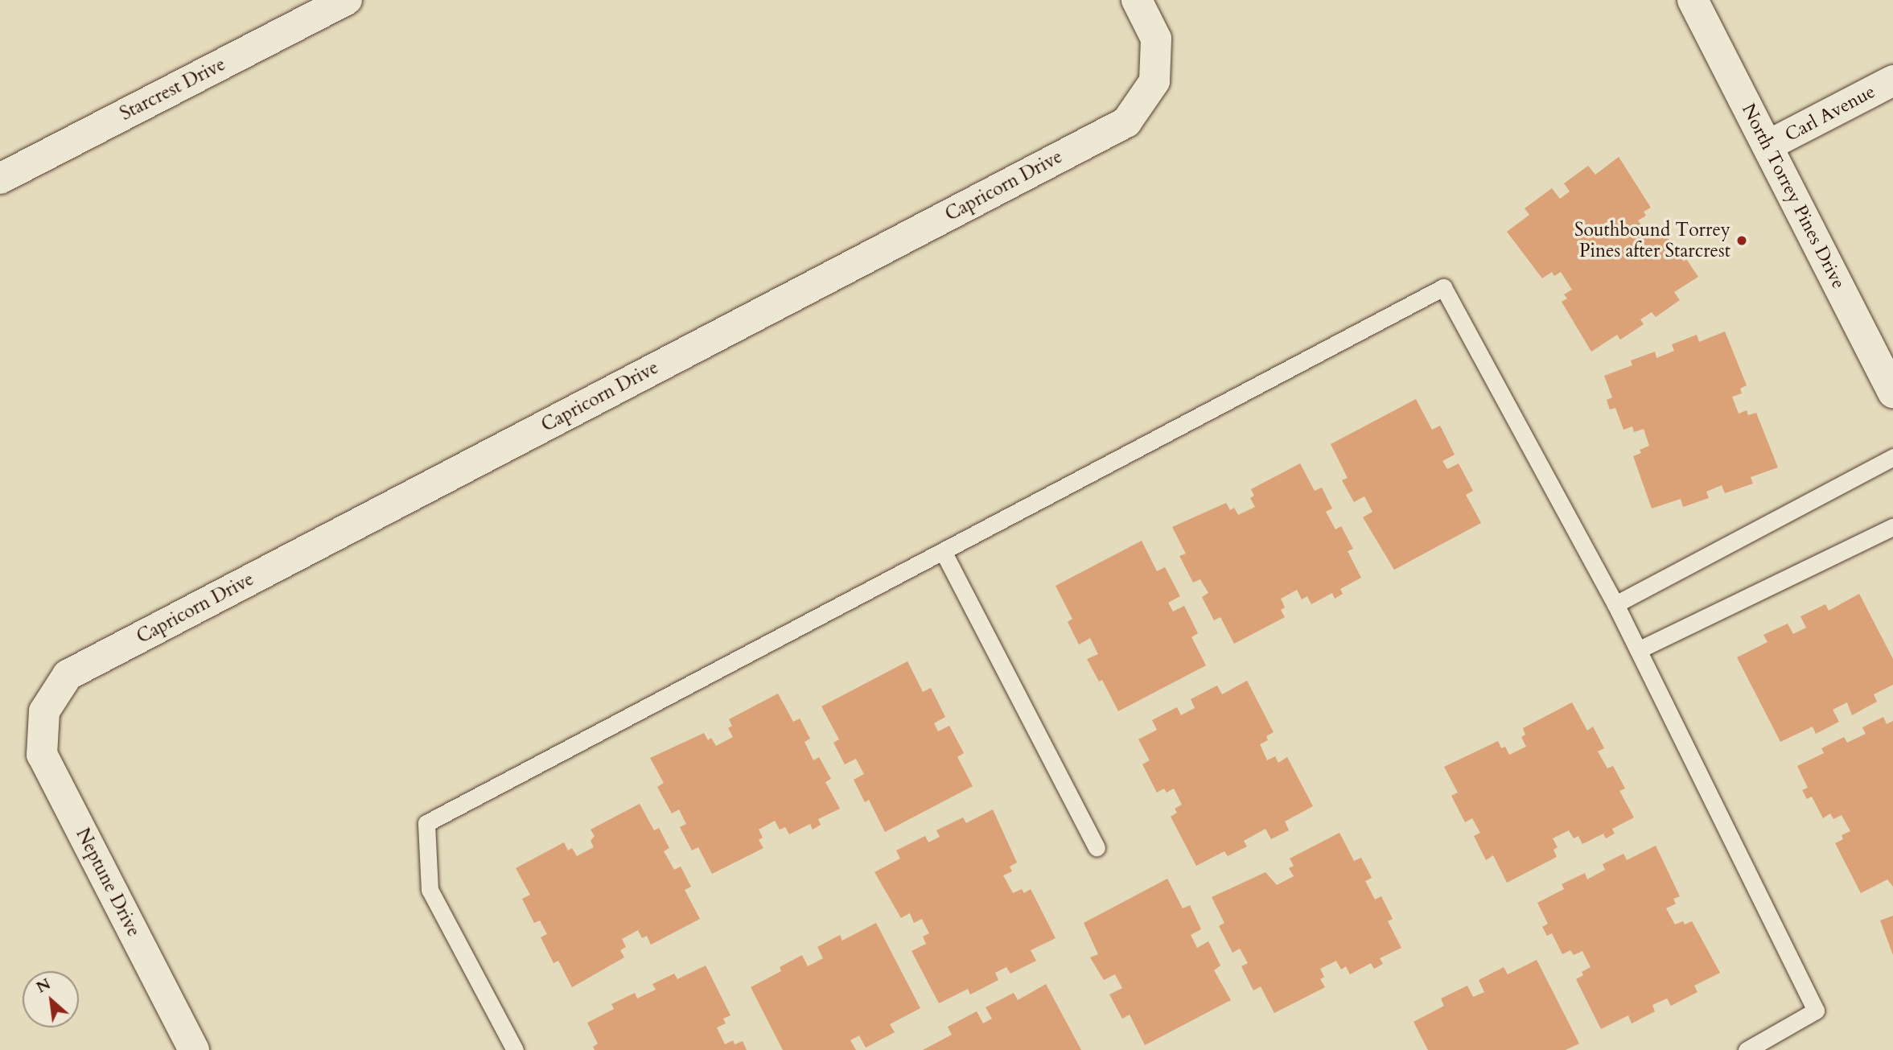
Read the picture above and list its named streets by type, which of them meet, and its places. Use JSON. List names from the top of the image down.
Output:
{
  "streets": {
    "street": [
      "Starcrest Drive",
      "Carl Avenue",
      "Capricorn Drive",
      "North Torrey Pines Drive",
      "Neptune Drive"
    ]
  },
  "crossings": [
    ["Carl Avenue", "North Torrey Pines Drive"],
    ["Capricorn Drive", "Neptune Drive"]
  ],
  "places": ["Southbound Torrey Pines after Starcrest"],
  "north": "top left"
}
